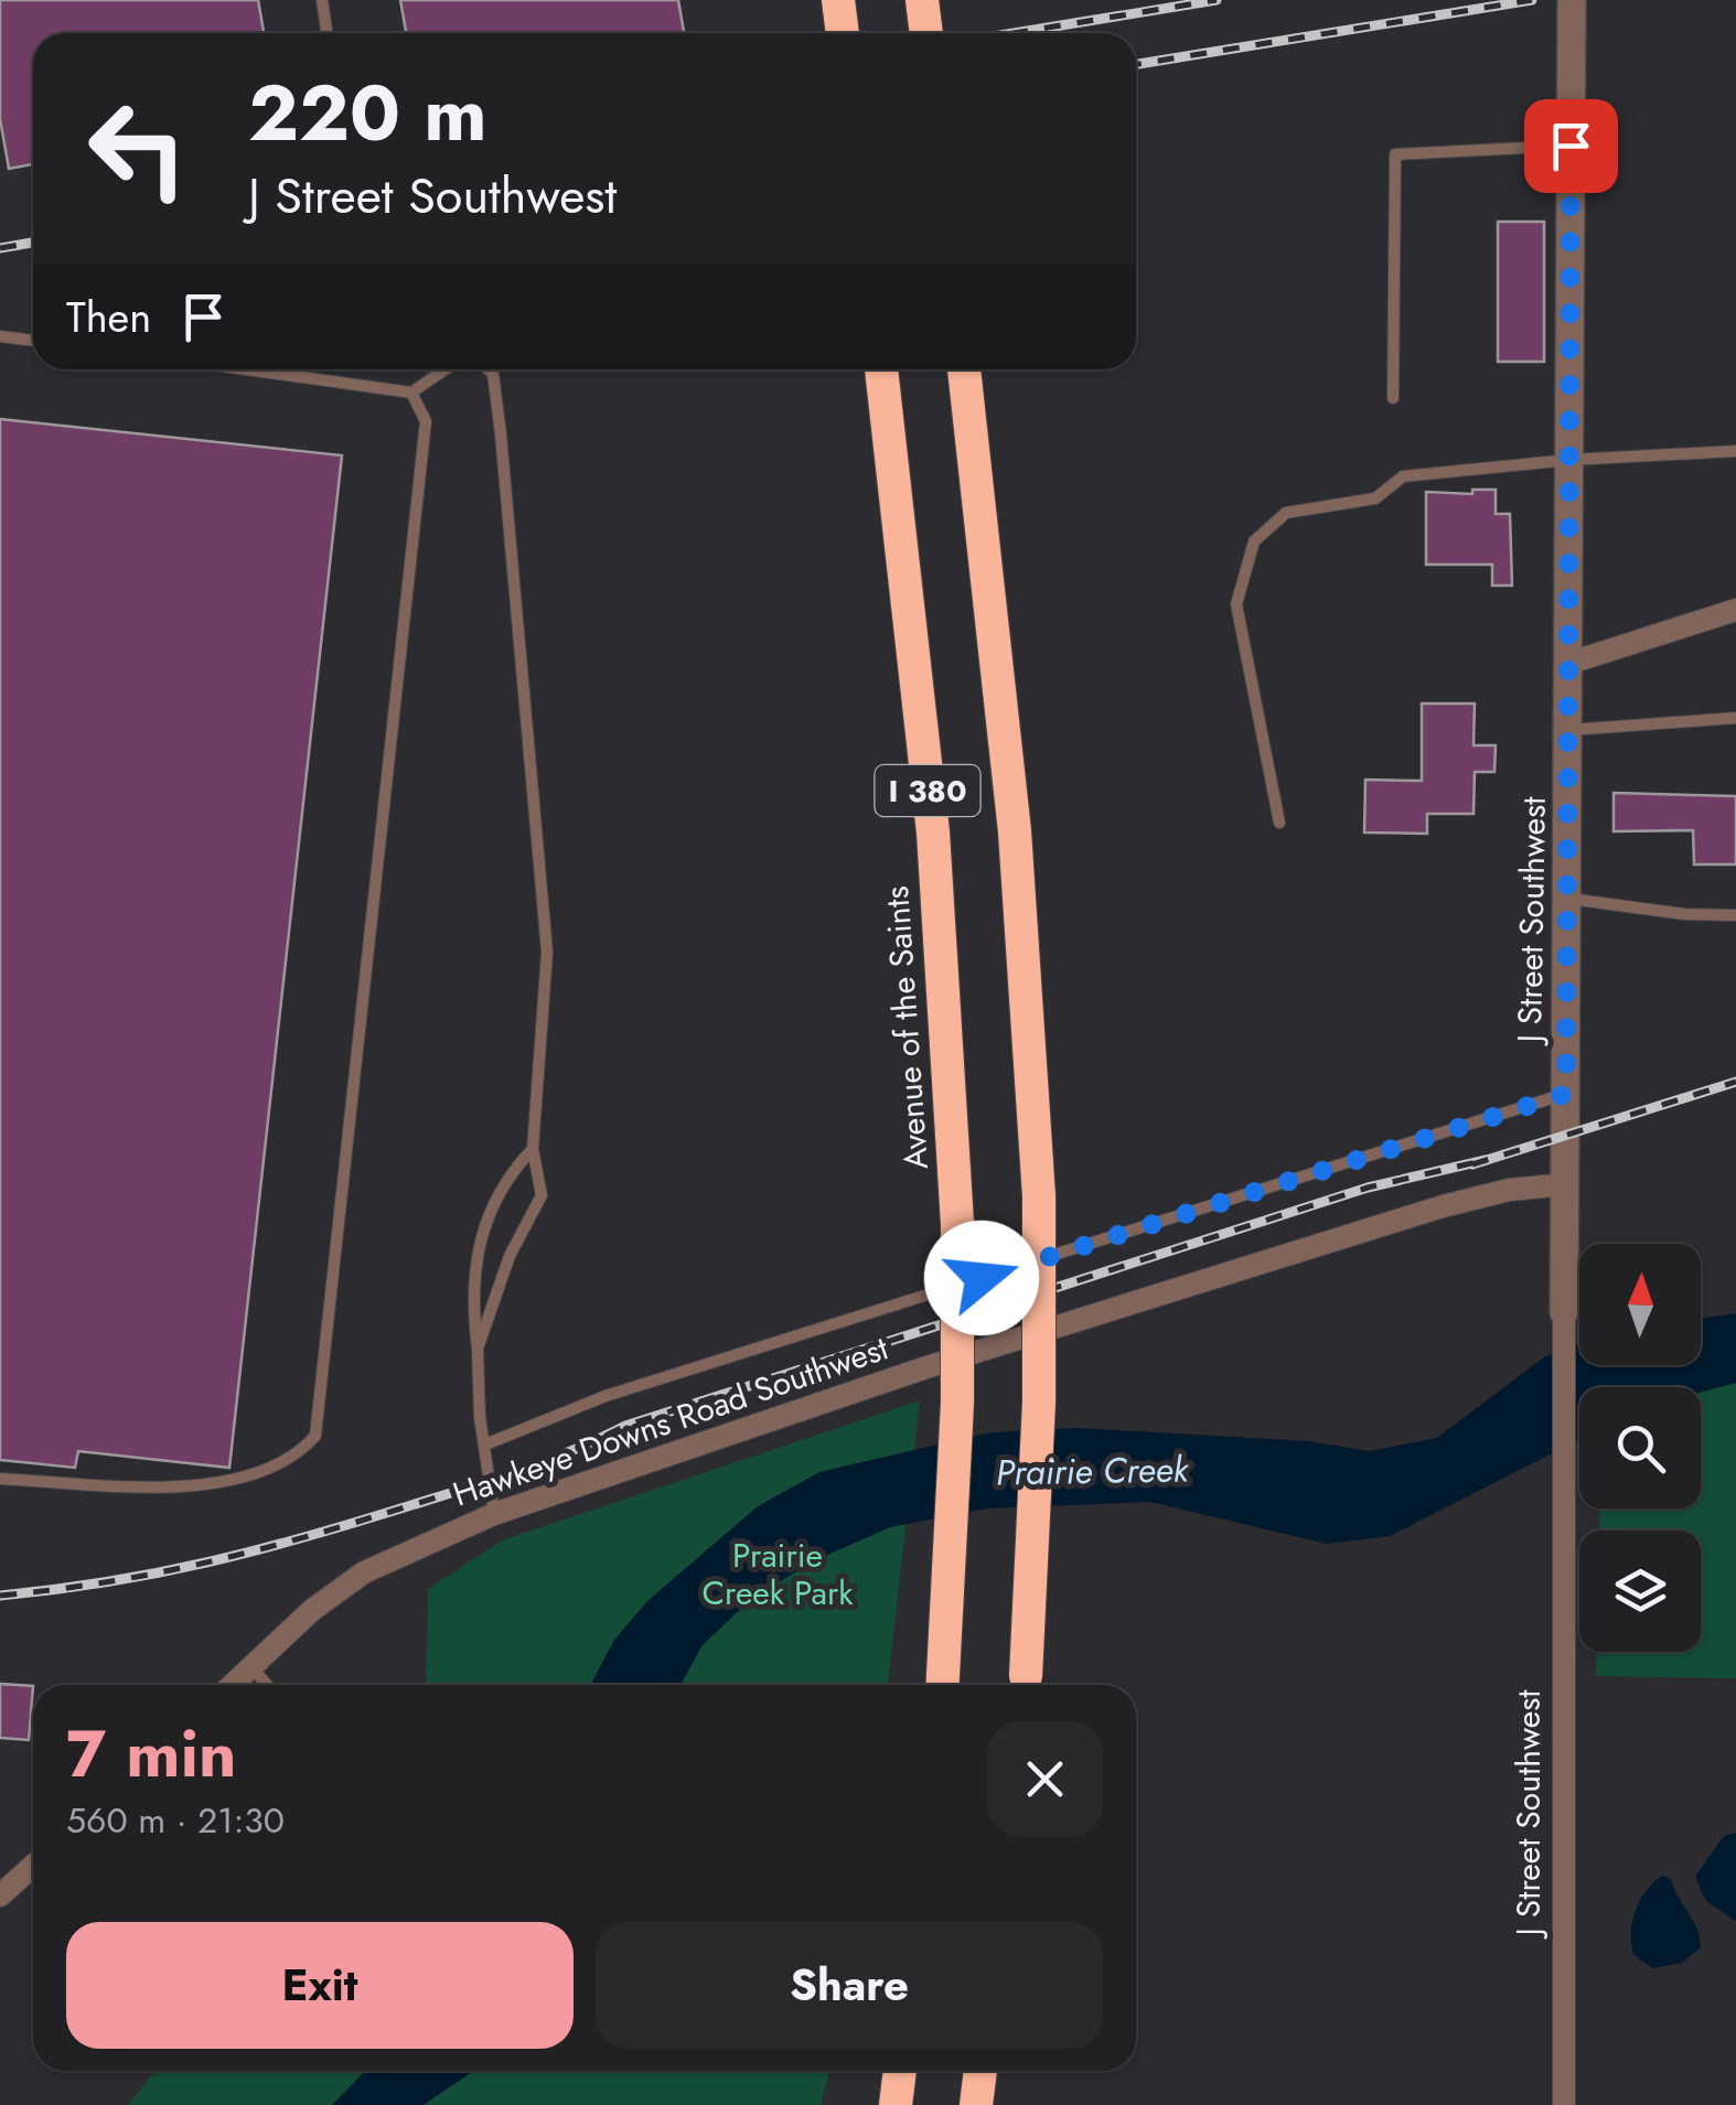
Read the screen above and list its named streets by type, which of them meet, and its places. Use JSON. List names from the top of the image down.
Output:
{
  "streets": {
    "highway": ["I 380", "Avenue of the Saints"],
    "street": ["J Street Southwest", "Hawkeye Downs Road Southwest"]
  },
  "crossings": [
    ["J Street Southwest", "Hawkeye Downs Road Southwest"]
  ],
  "water": ["Prairie Creek"],
  "parks": ["Prairie Creek Park"],
  "north": "top",
  "page": {
    "turn": ["220 m", "J Street Southwest"],
    "then": "Then",
    "heading": ["7 min", "560 m · 21:30"],
    "buttons": ["Exit", "Share"]
  }
}
